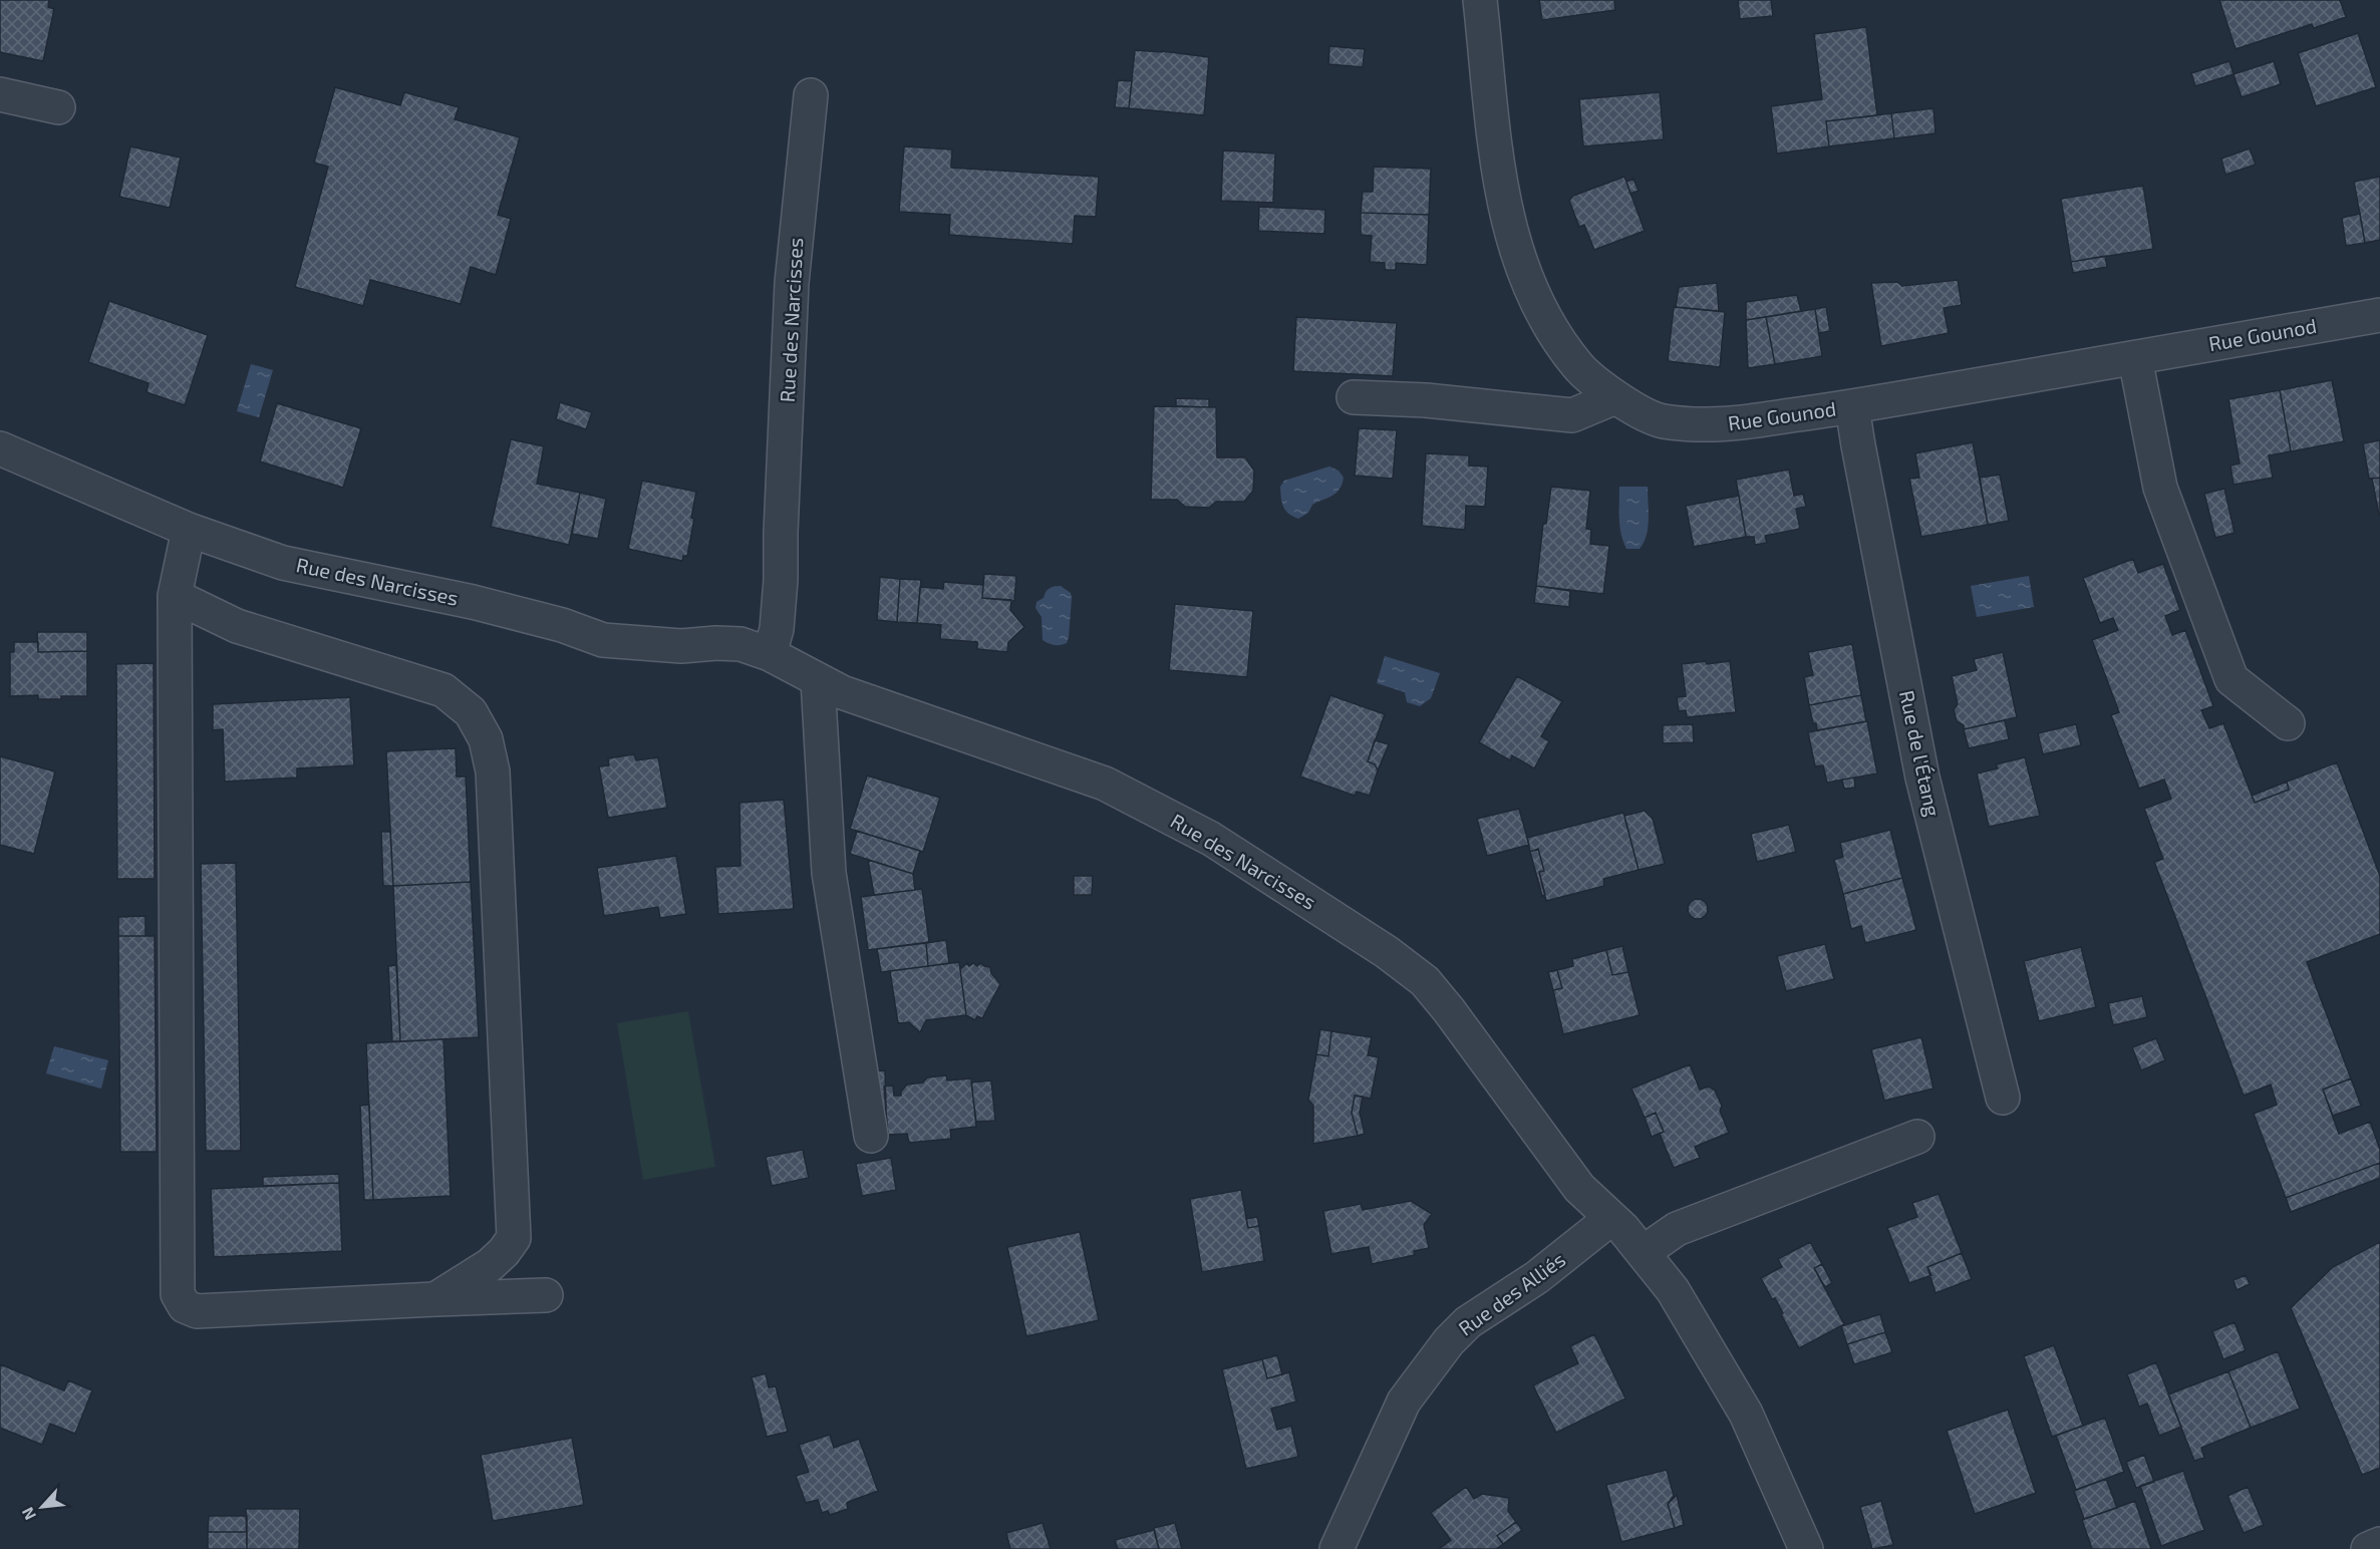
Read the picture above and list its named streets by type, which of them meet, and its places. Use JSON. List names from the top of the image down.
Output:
{
  "streets": {
    "street": [
      "Rue des Narcisses",
      "Rue Gounod",
      "Rue de l'Étang",
      "Rue des Alliés"
    ]
  },
  "crossings": [
    ["Rue des Narcisses", "Rue des Alliés"],
    ["Rue Gounod", "Rue de l'Étang"]
  ],
  "north": "bottom left"
}
